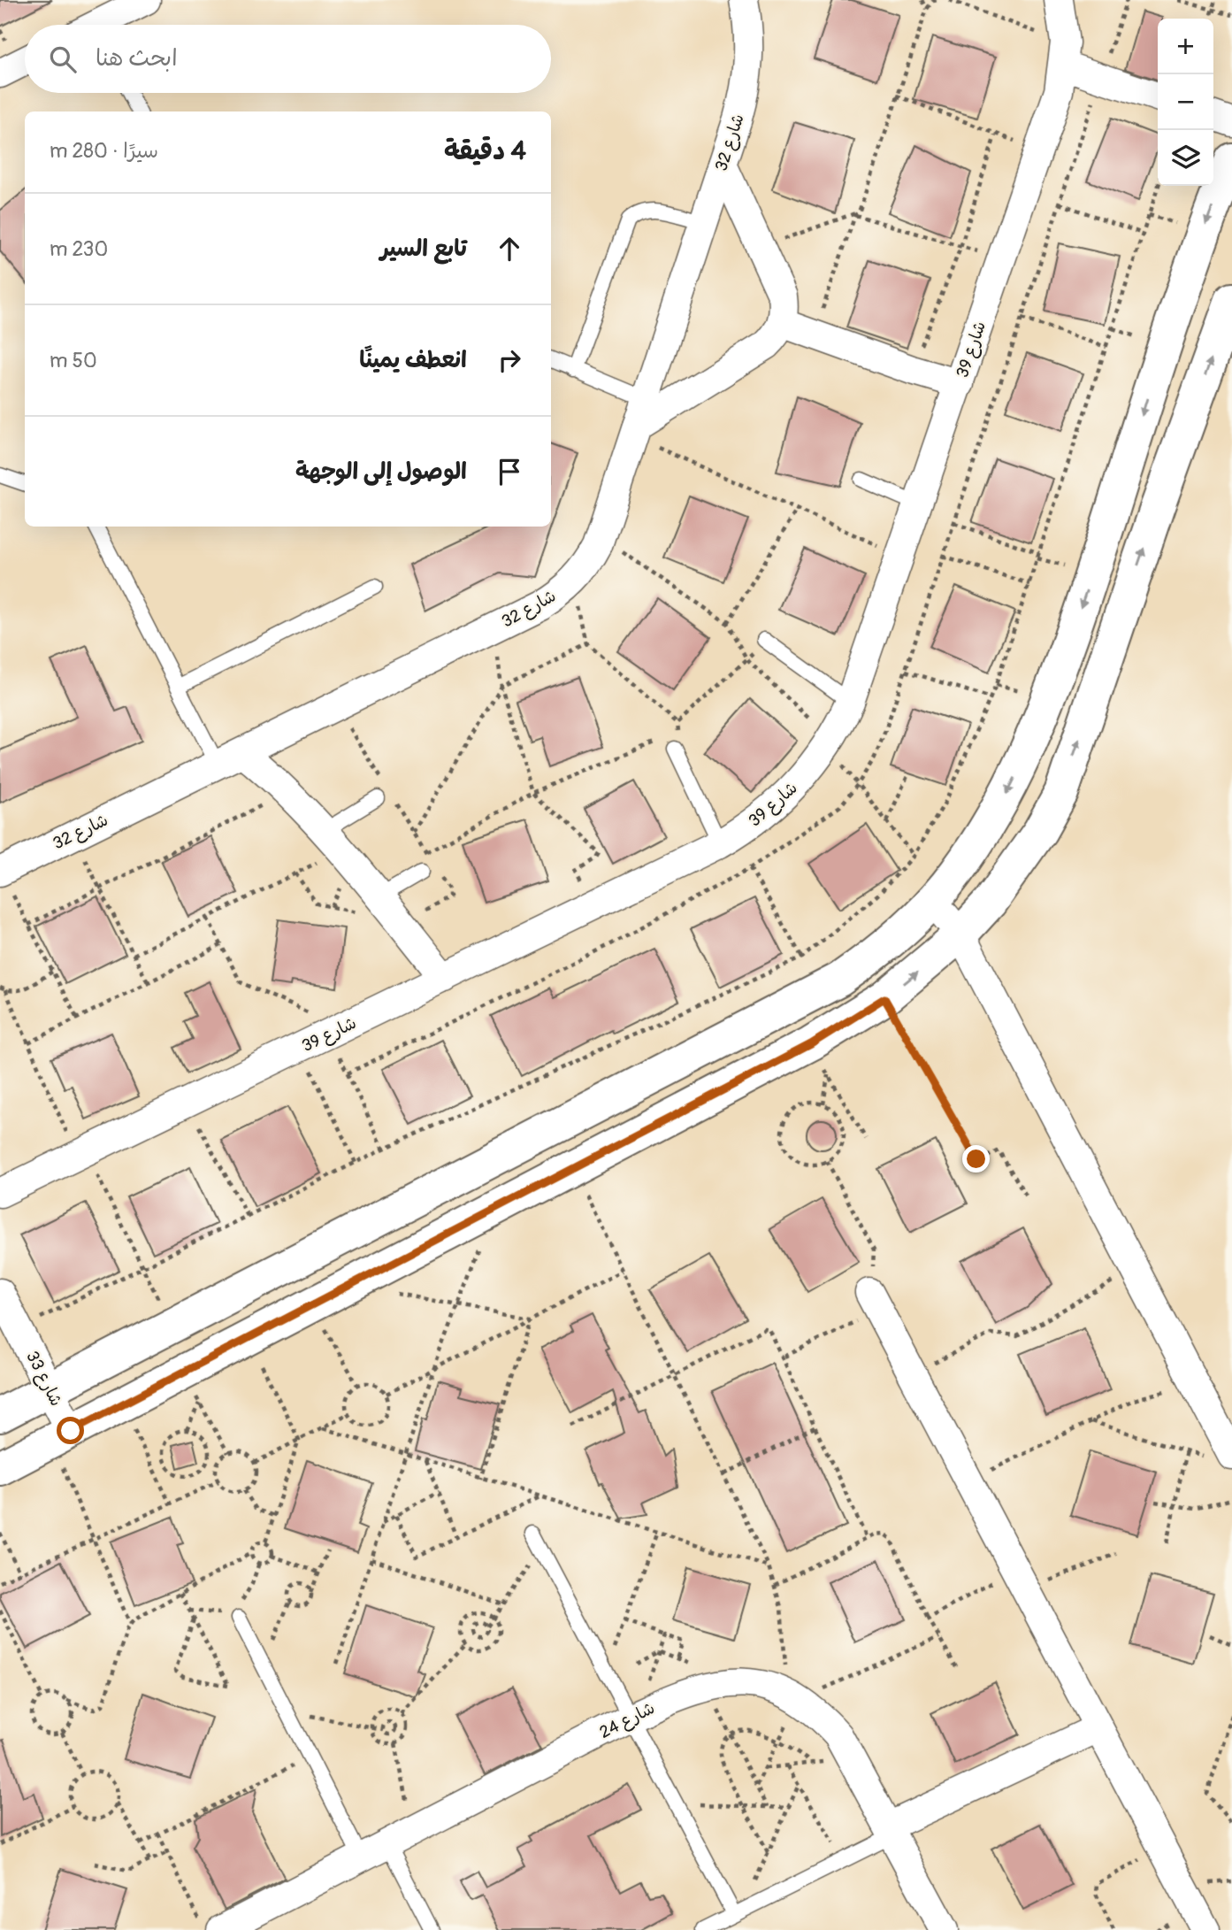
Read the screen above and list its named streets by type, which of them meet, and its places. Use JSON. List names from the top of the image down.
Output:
{
  "streets": {
    "street": [
      "شارع 32",
      "شارع 39",
      "شارع 33",
      "شارع 24"
    ]
  },
  "page": {
    "map_buttons": ["+", "−"],
    "search": "ابحث هنا",
    "heading": ["4 دقيقة", "سيرًا · 280 m"],
    "list": [
      ["تابع السير", "230 m"],
      ["انعطف يمينًا", "50 m"],
      "الوصول إلى الوجهة"
    ]
  }
}
